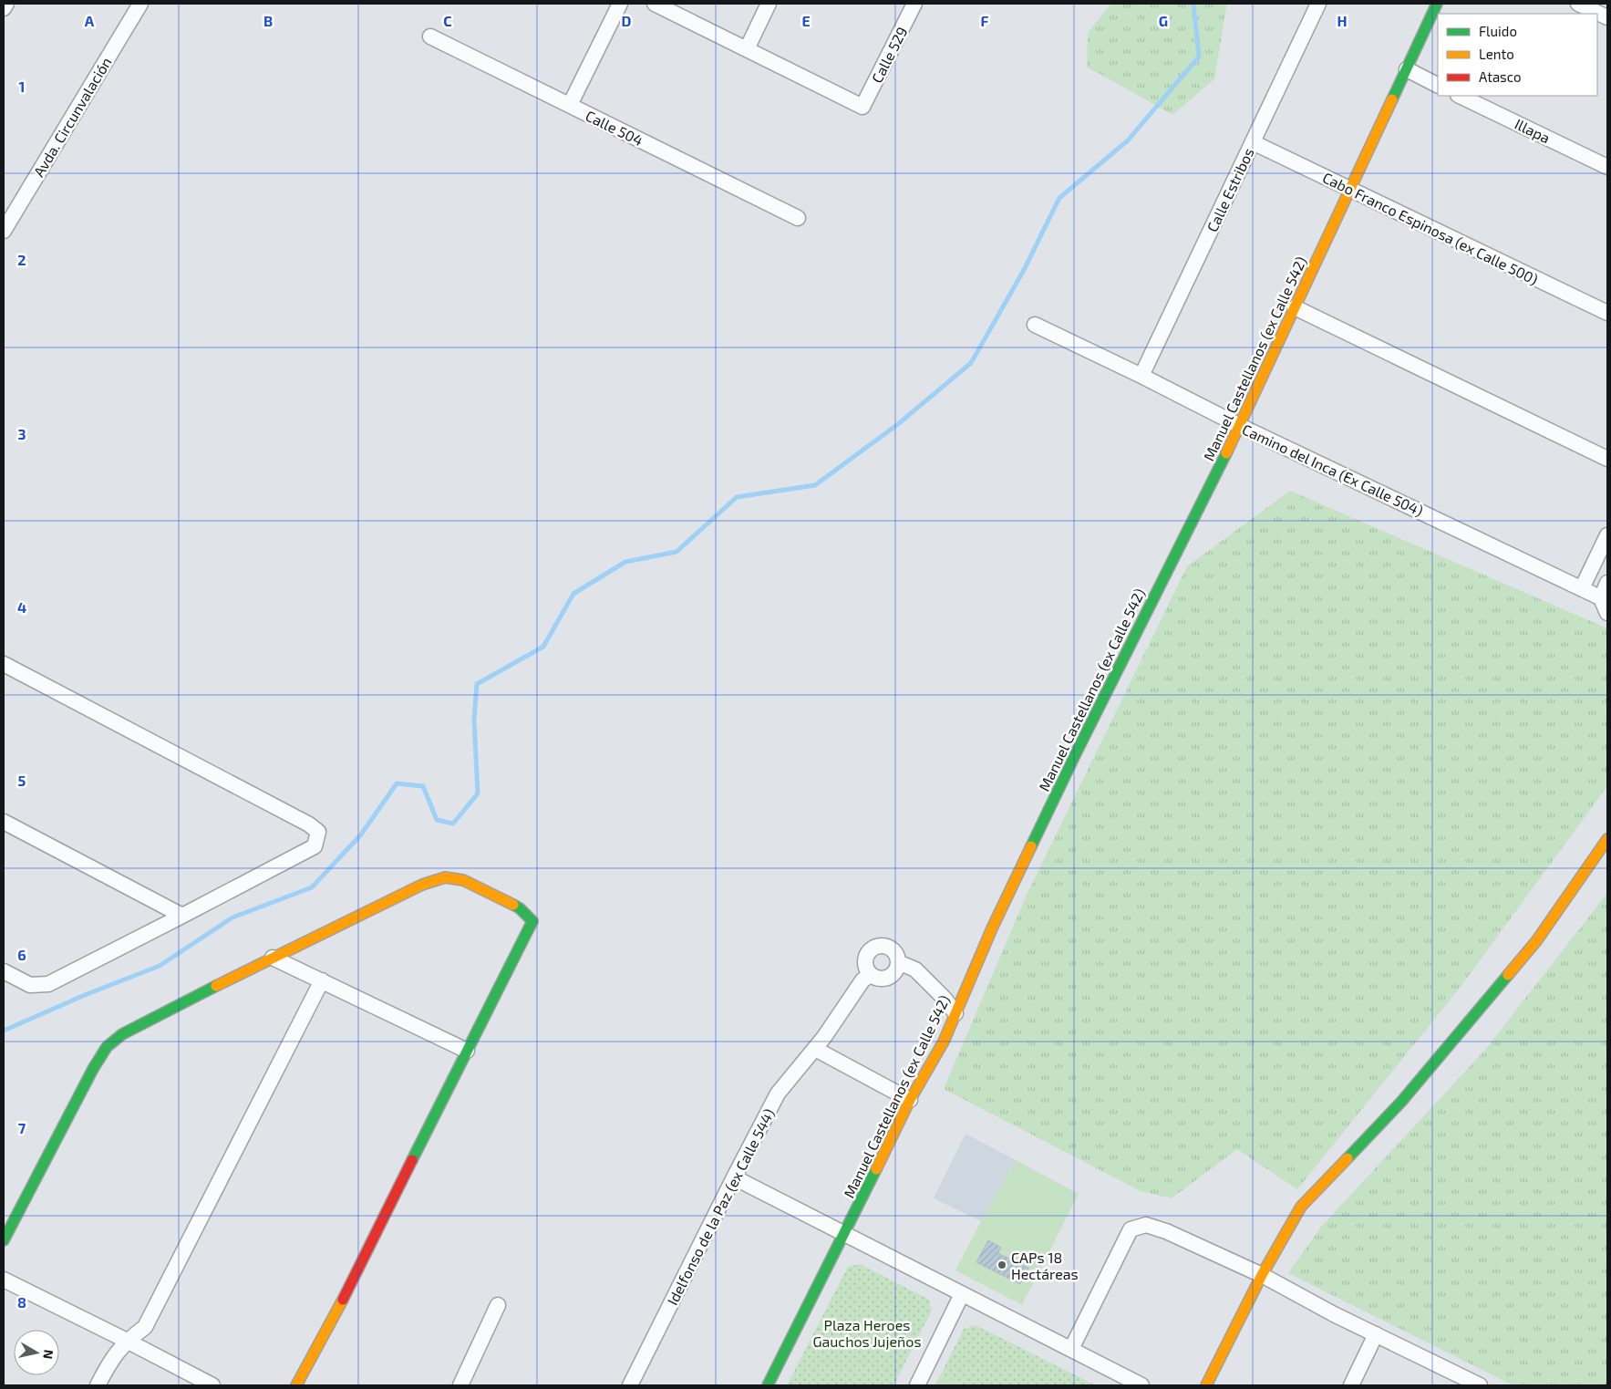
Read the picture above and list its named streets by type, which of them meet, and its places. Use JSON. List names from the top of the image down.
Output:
{
  "streets": {
    "street": [
      "Calle 529",
      "Avda. Circunvalación",
      "Calle 504",
      "Illapa",
      "Calle Estribos",
      "Cabo Franco Espinosa (ex Calle 500)",
      "Manuel Castellanos (ex Calle 542)",
      "Camino del Inca (Ex Calle 504)",
      "Idelfonso de la Paz (ex Calle 544)"
    ]
  },
  "crossings": [
    ["Calle Estribos", "Cabo Franco Espinosa (ex Calle 500)"],
    ["Calle Estribos", "Camino del Inca (Ex Calle 504)"],
    ["Cabo Franco Espinosa (ex Calle 500)", "Manuel Castellanos (ex Calle 542)"],
    ["Manuel Castellanos (ex Calle 542)", "Camino del Inca (Ex Calle 504)"]
  ],
  "parks": ["Plaza Heroes Gauchos Jujeños"],
  "places": ["CAPs 18 Hectáreas"],
  "legend": ["Fluido", "Lento", "Atasco"],
  "north": "right",
  "grid": {
    "columns": [
      "A",
      "B",
      "C",
      "D",
      "E",
      "F",
      "G",
      "H"
    ],
    "rows": [
      "1",
      "2",
      "3",
      "4",
      "5",
      "6",
      "7",
      "8"
    ]
  }
}
